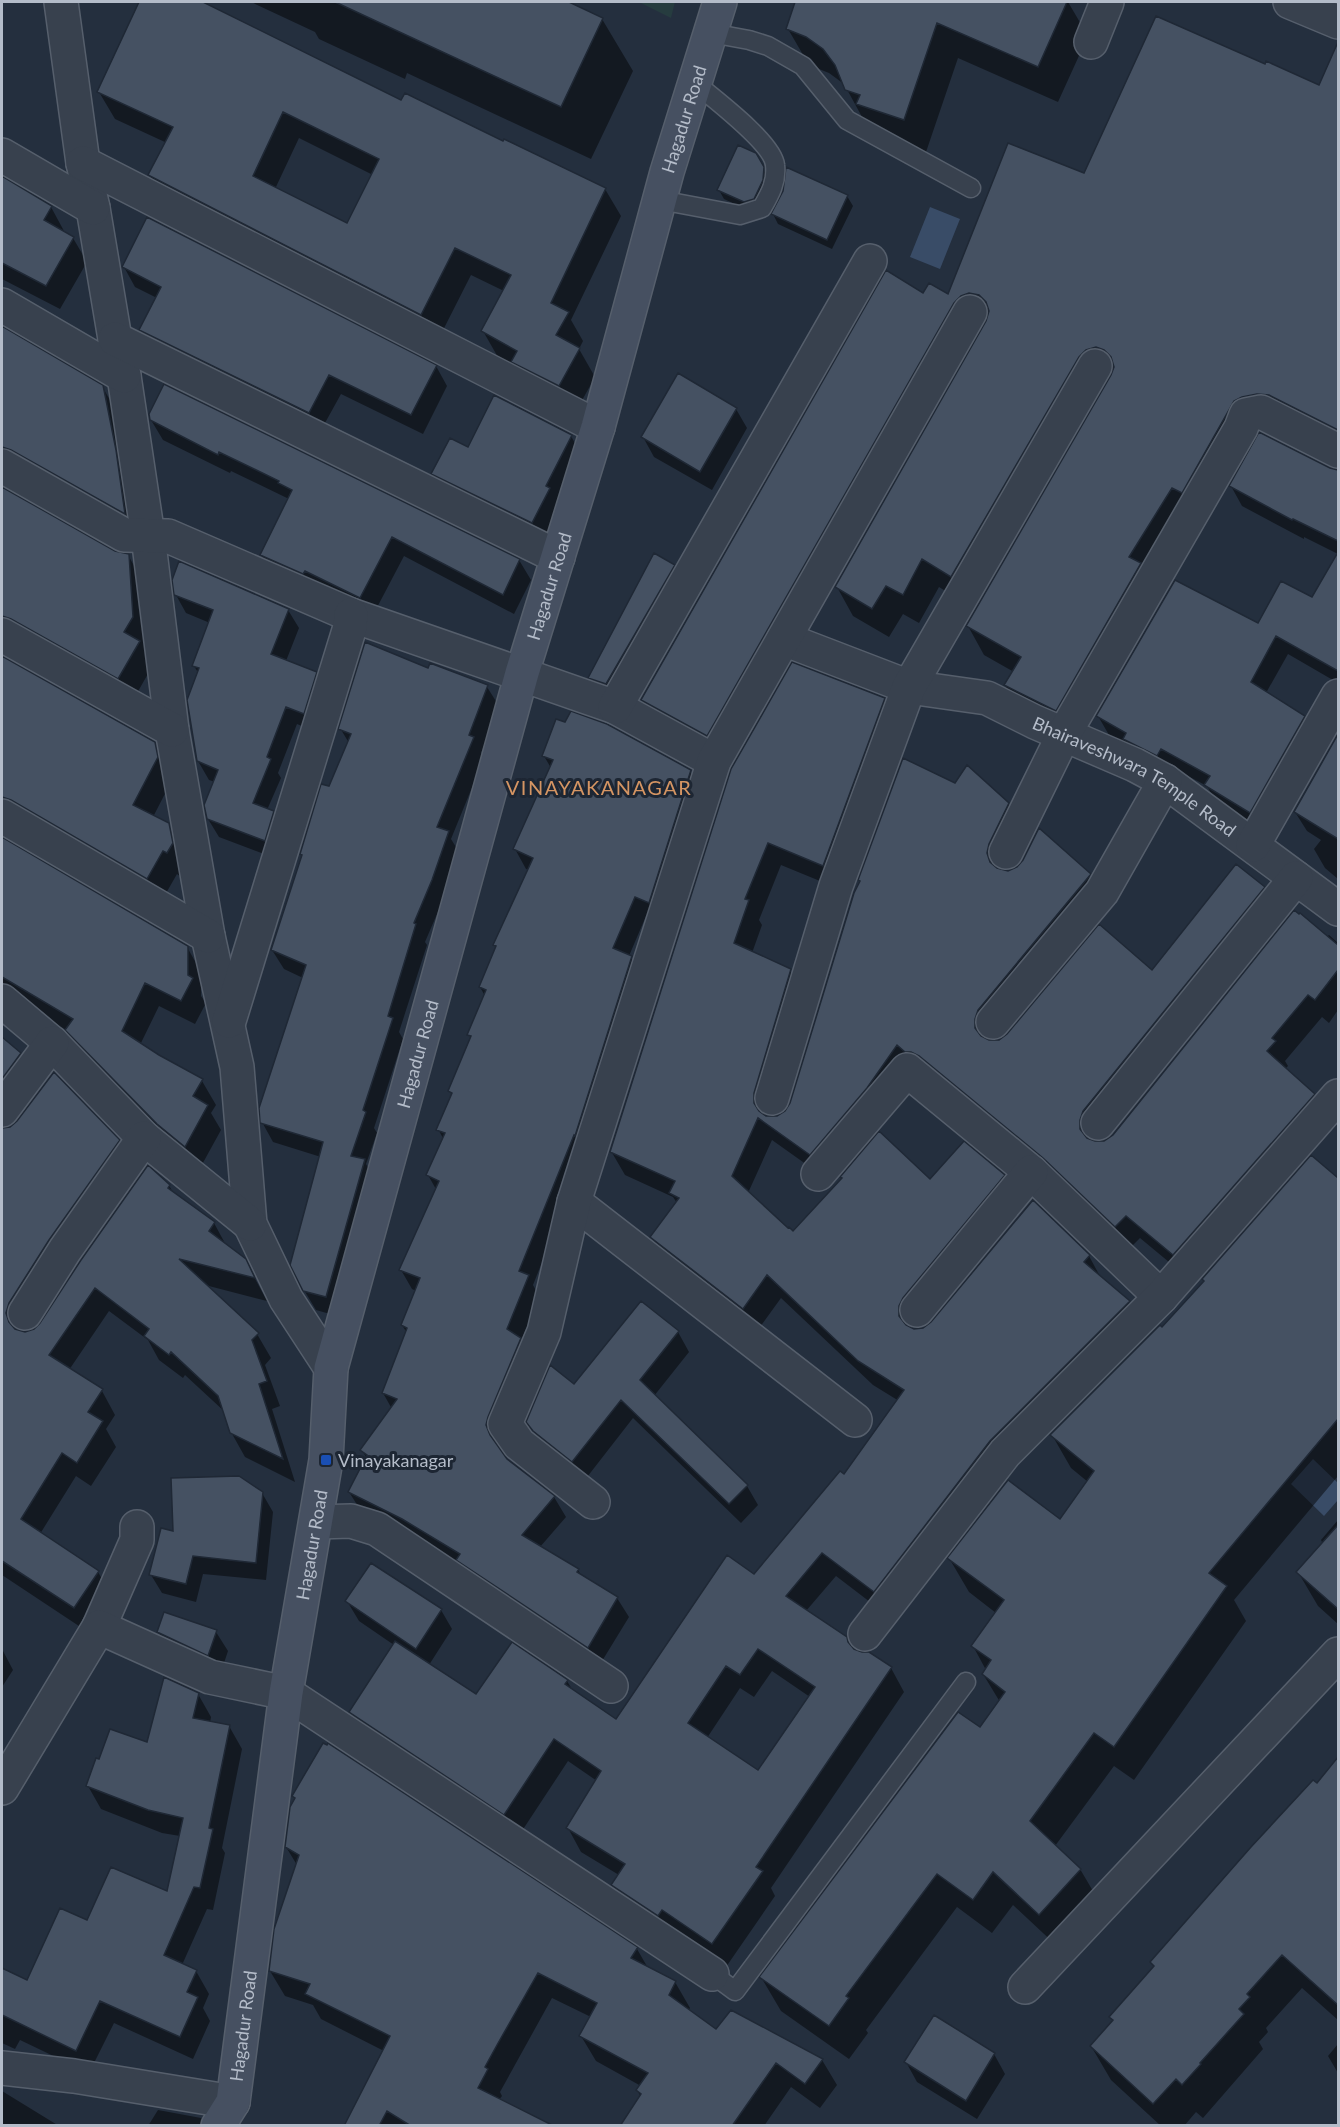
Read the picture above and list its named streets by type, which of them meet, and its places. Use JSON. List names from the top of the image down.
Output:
{
  "streets": {
    "street": ["Hagadur Road", "Bhairaveshwara Temple Road"]
  },
  "districts": ["VINAYAKANAGAR"],
  "places": {
    "transit": ["Vinayakanagar"]
  }
}
